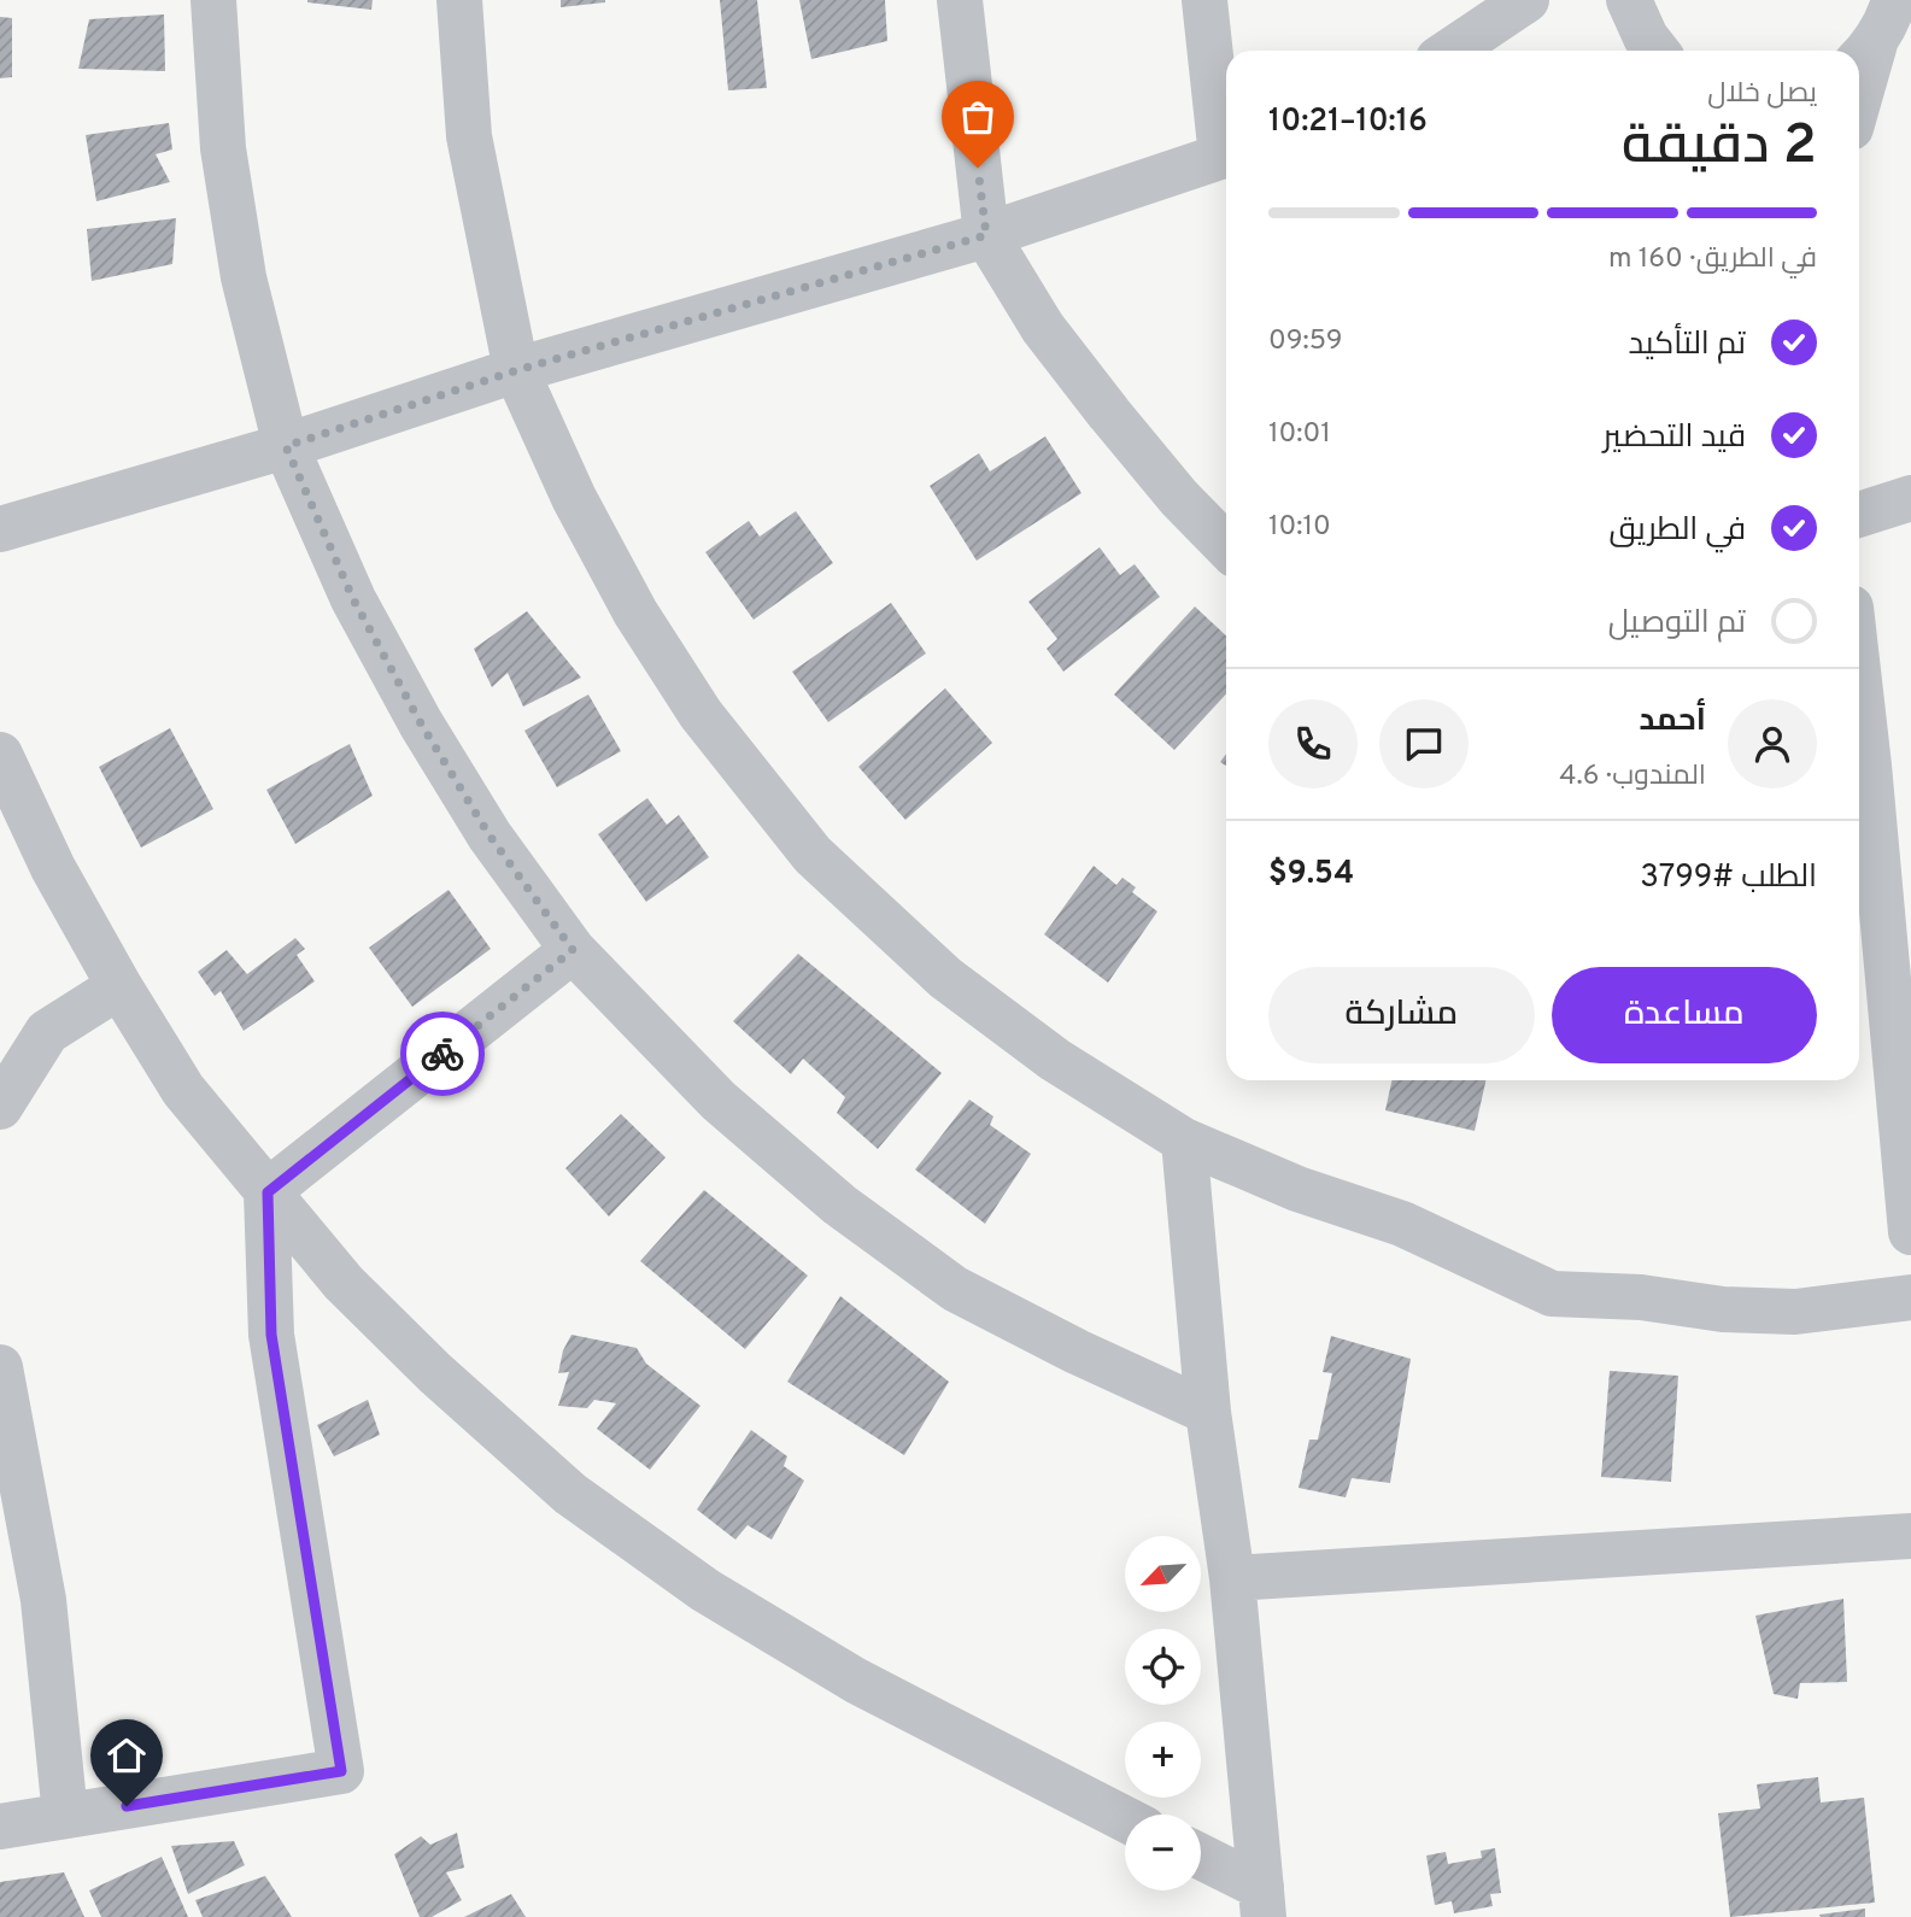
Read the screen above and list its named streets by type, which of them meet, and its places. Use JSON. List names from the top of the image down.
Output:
{
  "north": "bottom left",
  "page": {
    "heading": ["2 دقيقة", "يصل خلال", "10:16–10:21"],
    "panel": [
      "أحمد",
      "المندوب · 4.6",
      "الطلب #3799",
      "$9.54"
    ],
    "bar": "في الطريق · 160 m",
    "list": [
      ["تم التأكيد", "09:59"],
      ["قيد التحضير", "10:01"],
      ["في الطريق", "10:10"],
      "تم التوصيل"
    ],
    "buttons": ["مساعدة", "مشاركة"],
    "map_buttons": ["+", "−"]
  }
}
